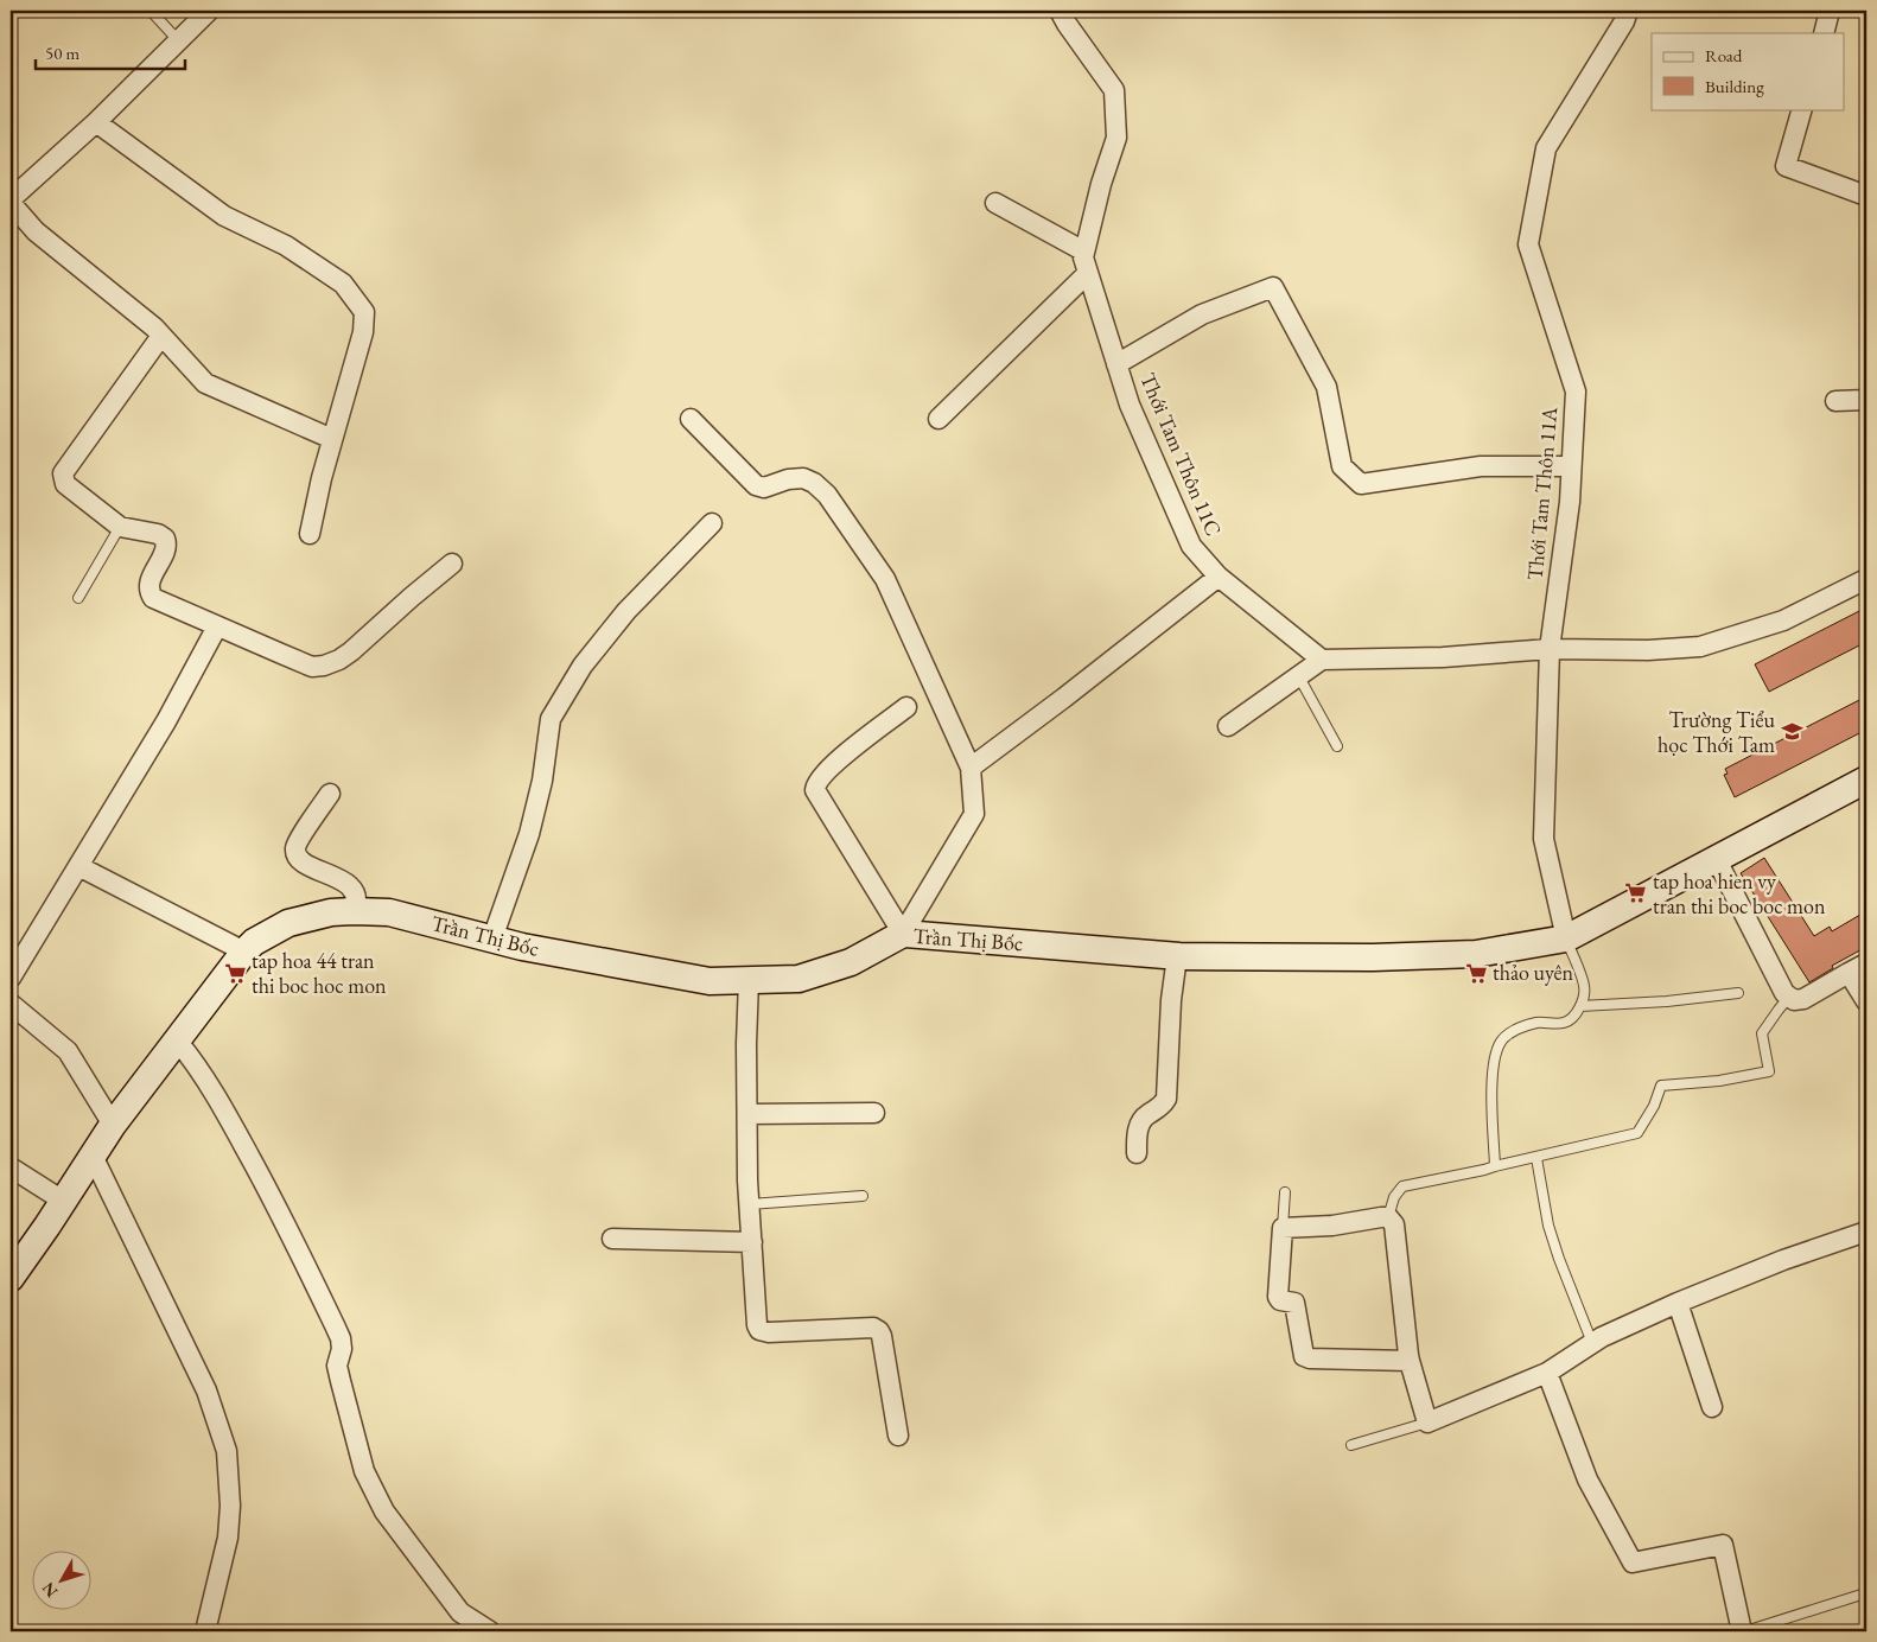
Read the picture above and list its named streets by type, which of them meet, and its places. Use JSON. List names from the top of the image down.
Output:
{
  "streets": {
    "street": ["Thới Tam Thôn 11C", "Thới Tam Thôn 11A", "Trần Thị Bốc"]
  },
  "crossings": [
    ["Thới Tam Thôn 11A", "Trần Thị Bốc"]
  ],
  "places": {
    "school or university": ["Trường Tiểu học Thới Tam"],
    "supermarket": ["tap hoa hien vy tran thi boc boc mon", "tap hoa 44 tran thi boc hoc mon", "thảo uyên"]
  },
  "legend": ["Road", "Building"],
  "scale_bar": "50 m",
  "north": "bottom left"
}
